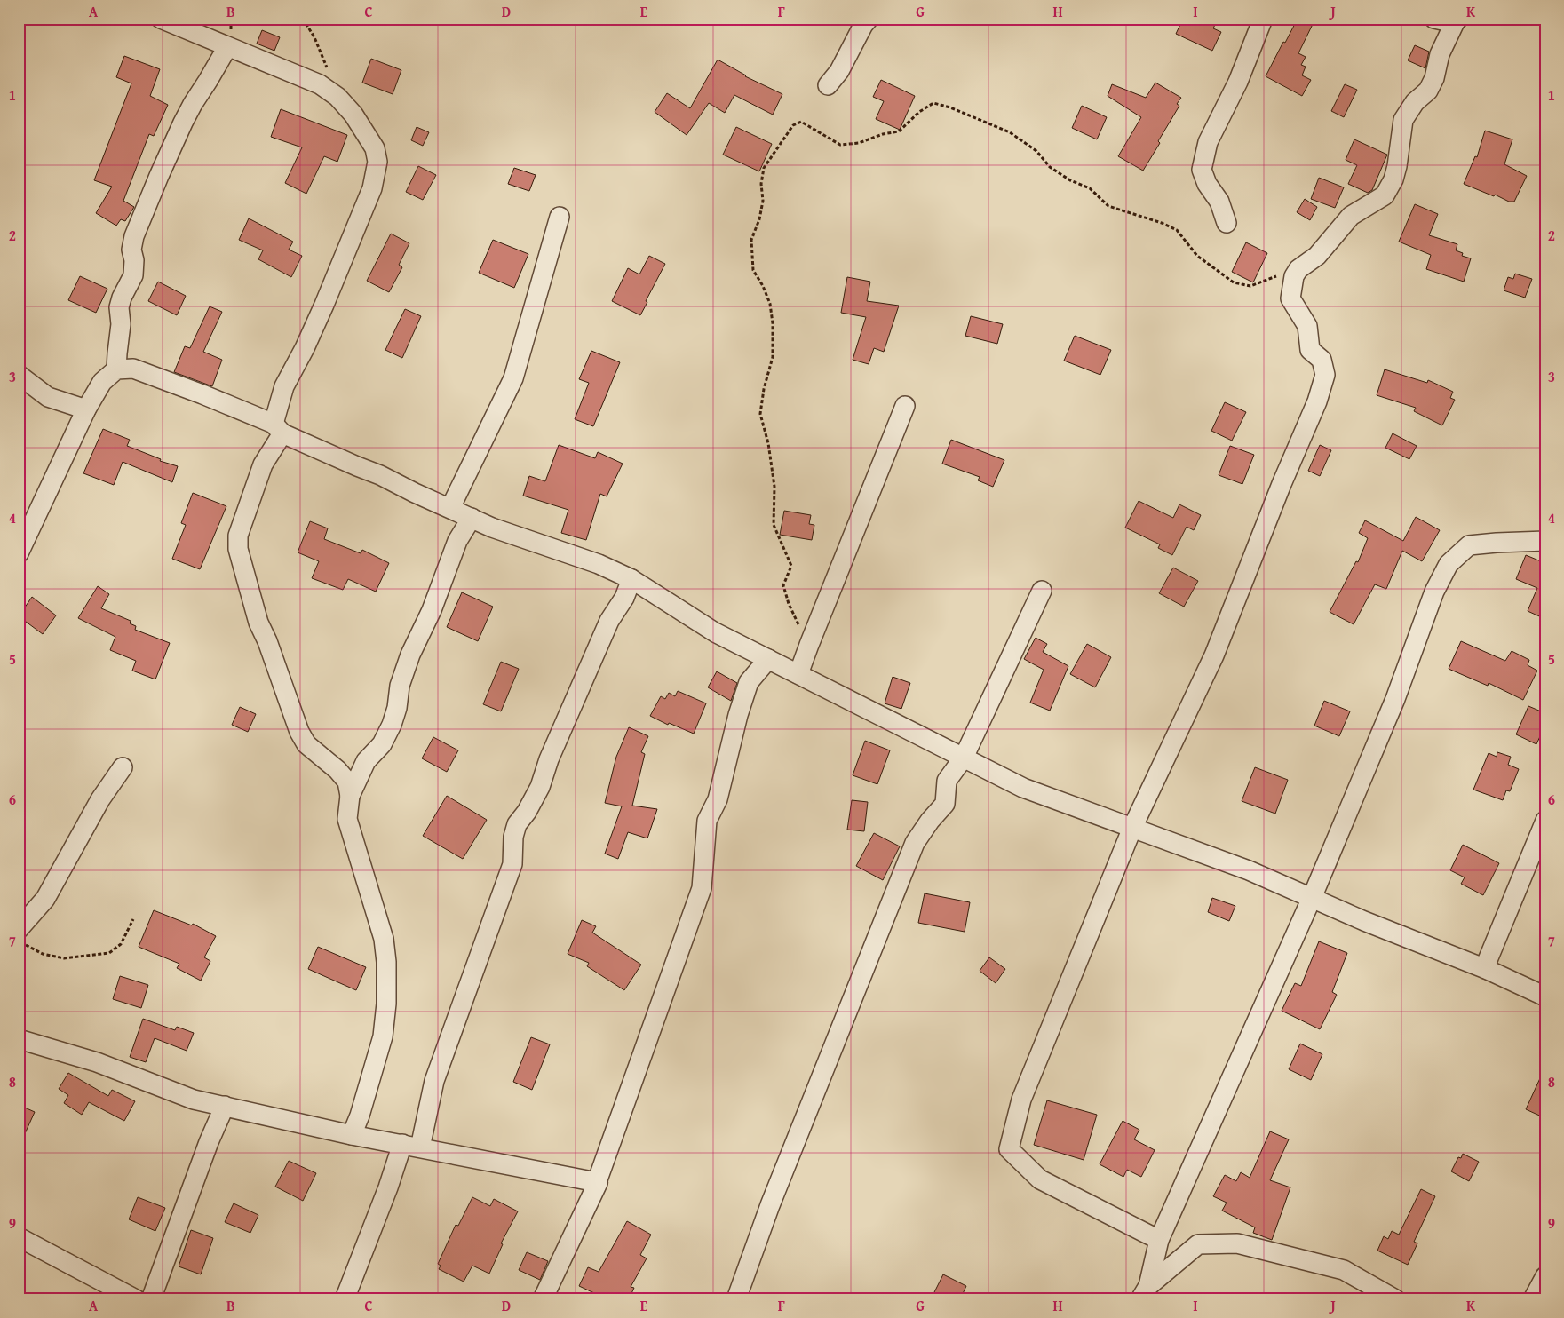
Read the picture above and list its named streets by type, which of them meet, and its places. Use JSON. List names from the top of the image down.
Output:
{
  "grid": {
    "columns": [
      "A",
      "B",
      "C",
      "D",
      "E",
      "F",
      "G",
      "H",
      "I",
      "J",
      "K"
    ],
    "rows": [
      "1",
      "2",
      "3",
      "4",
      "5",
      "6",
      "7",
      "8",
      "9"
    ]
  }
}
